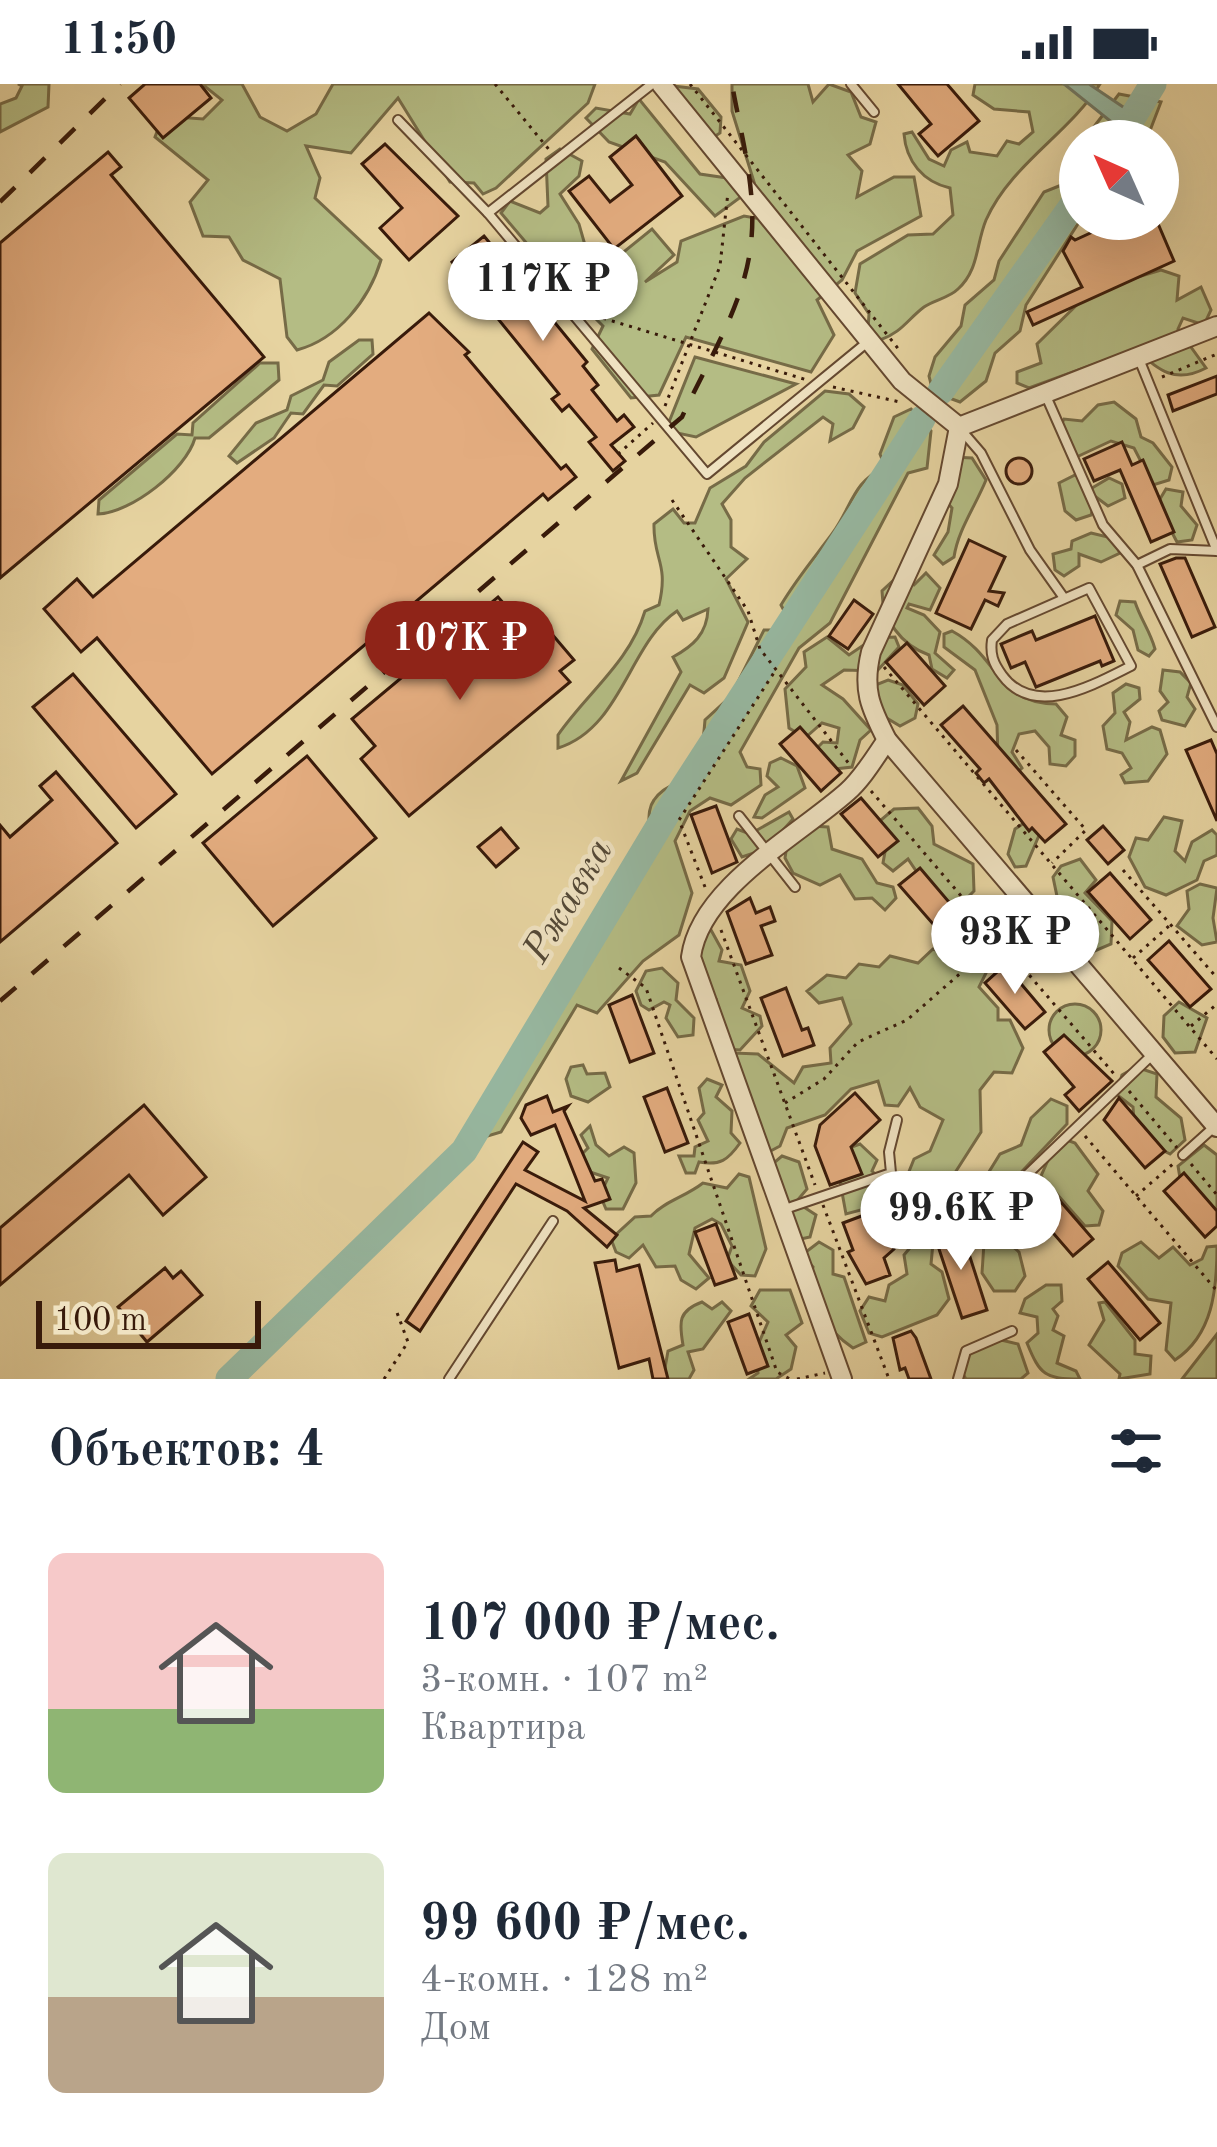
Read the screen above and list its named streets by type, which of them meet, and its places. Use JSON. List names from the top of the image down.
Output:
{
  "water": ["Ржавка"],
  "scale_bar": "100 m",
  "north": "top left",
  "page": {
    "status": "11:50",
    "price": [
      "117K ₽",
      "107K ₽",
      "93K ₽",
      "99.6K ₽"
    ],
    "scale": "100 m",
    "heading": "Объектов: 4",
    "list": [
      {
        "name": "107 000 ₽/мес.",
        "note": "3-комн. · 107 m² · Квартира"
      },
      {
        "name": "99 600 ₽/мес.",
        "note": "4-комн. · 128 m² · Дом"
      }
    ]
  }
}
